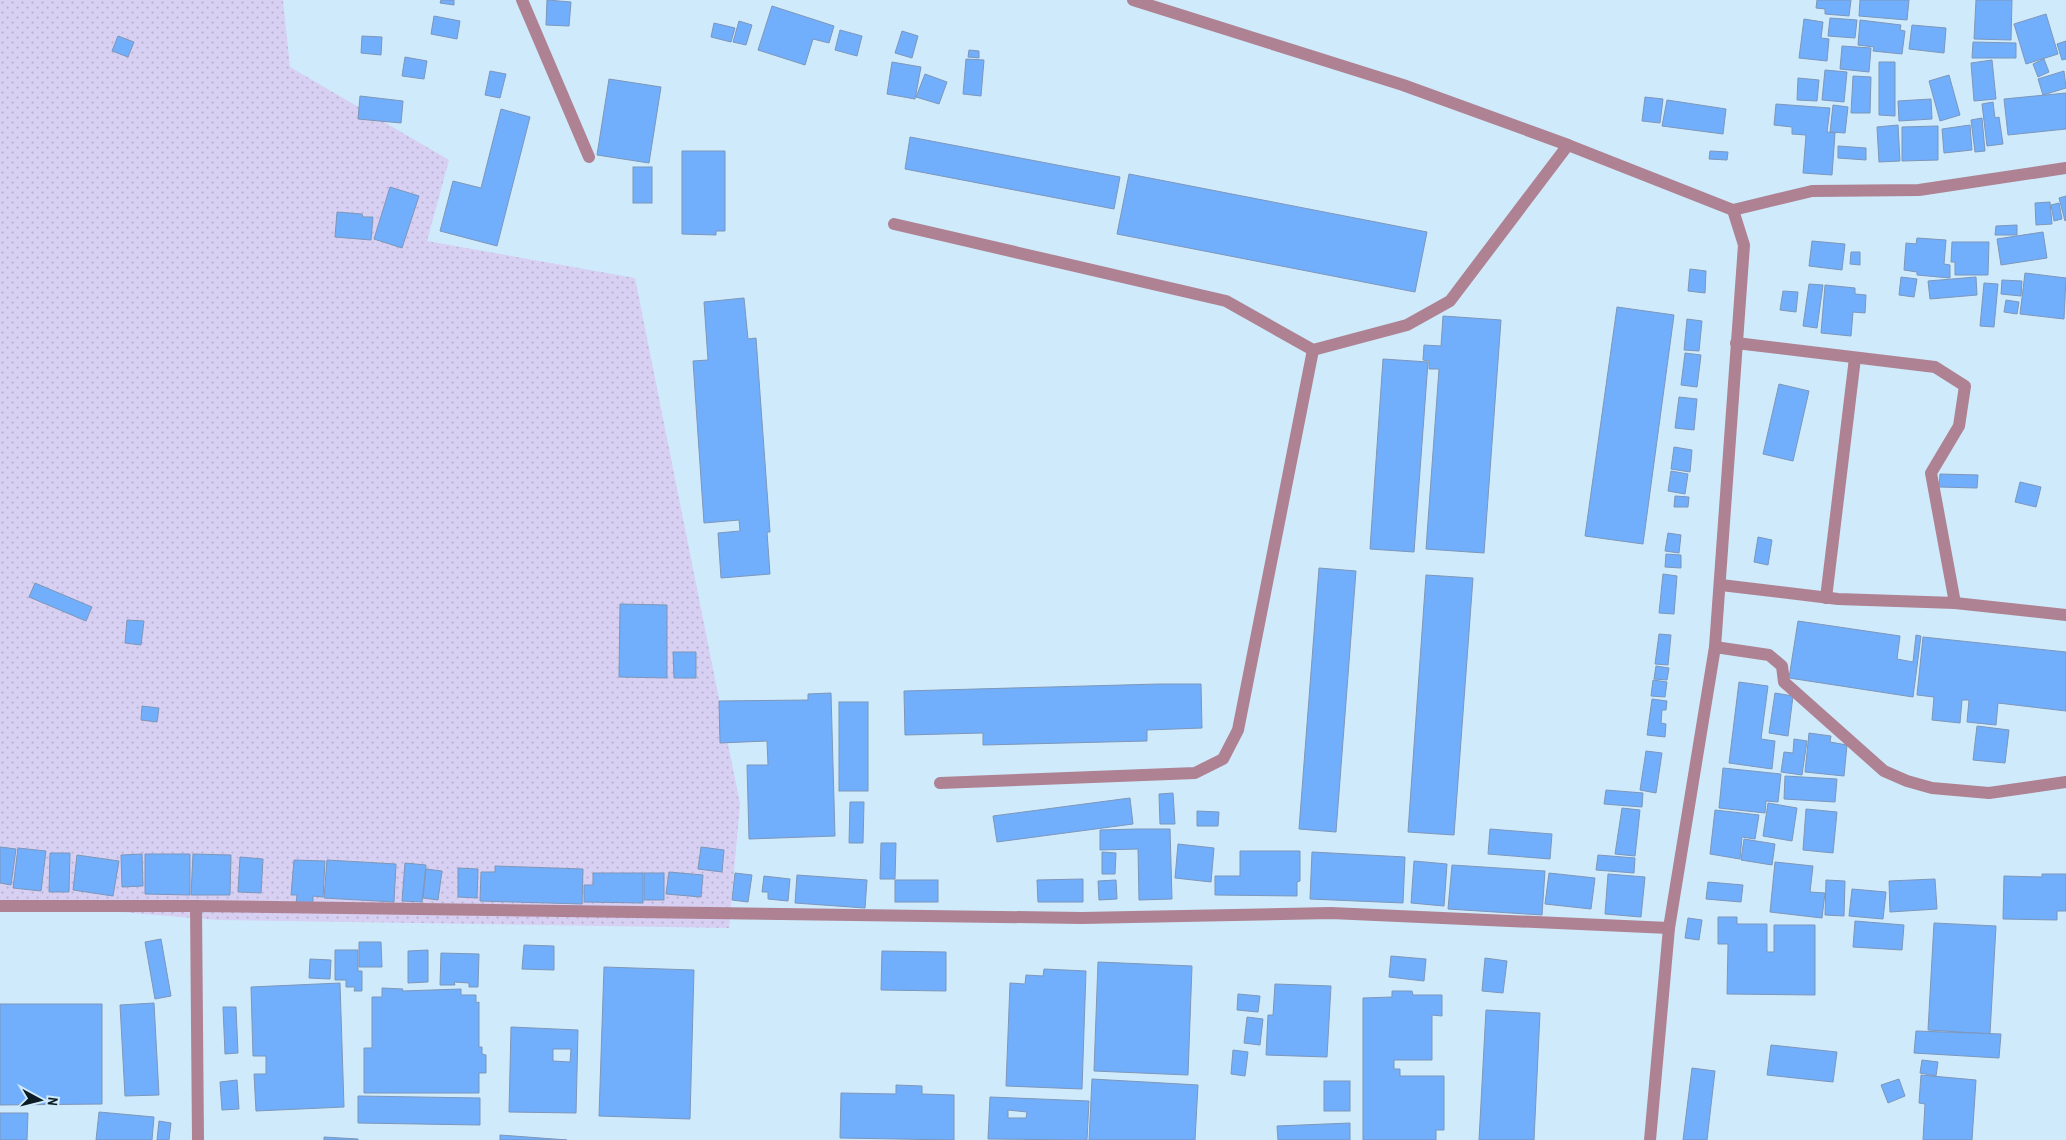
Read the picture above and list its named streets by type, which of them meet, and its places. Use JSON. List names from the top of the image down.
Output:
{
  "north": "right"
}
